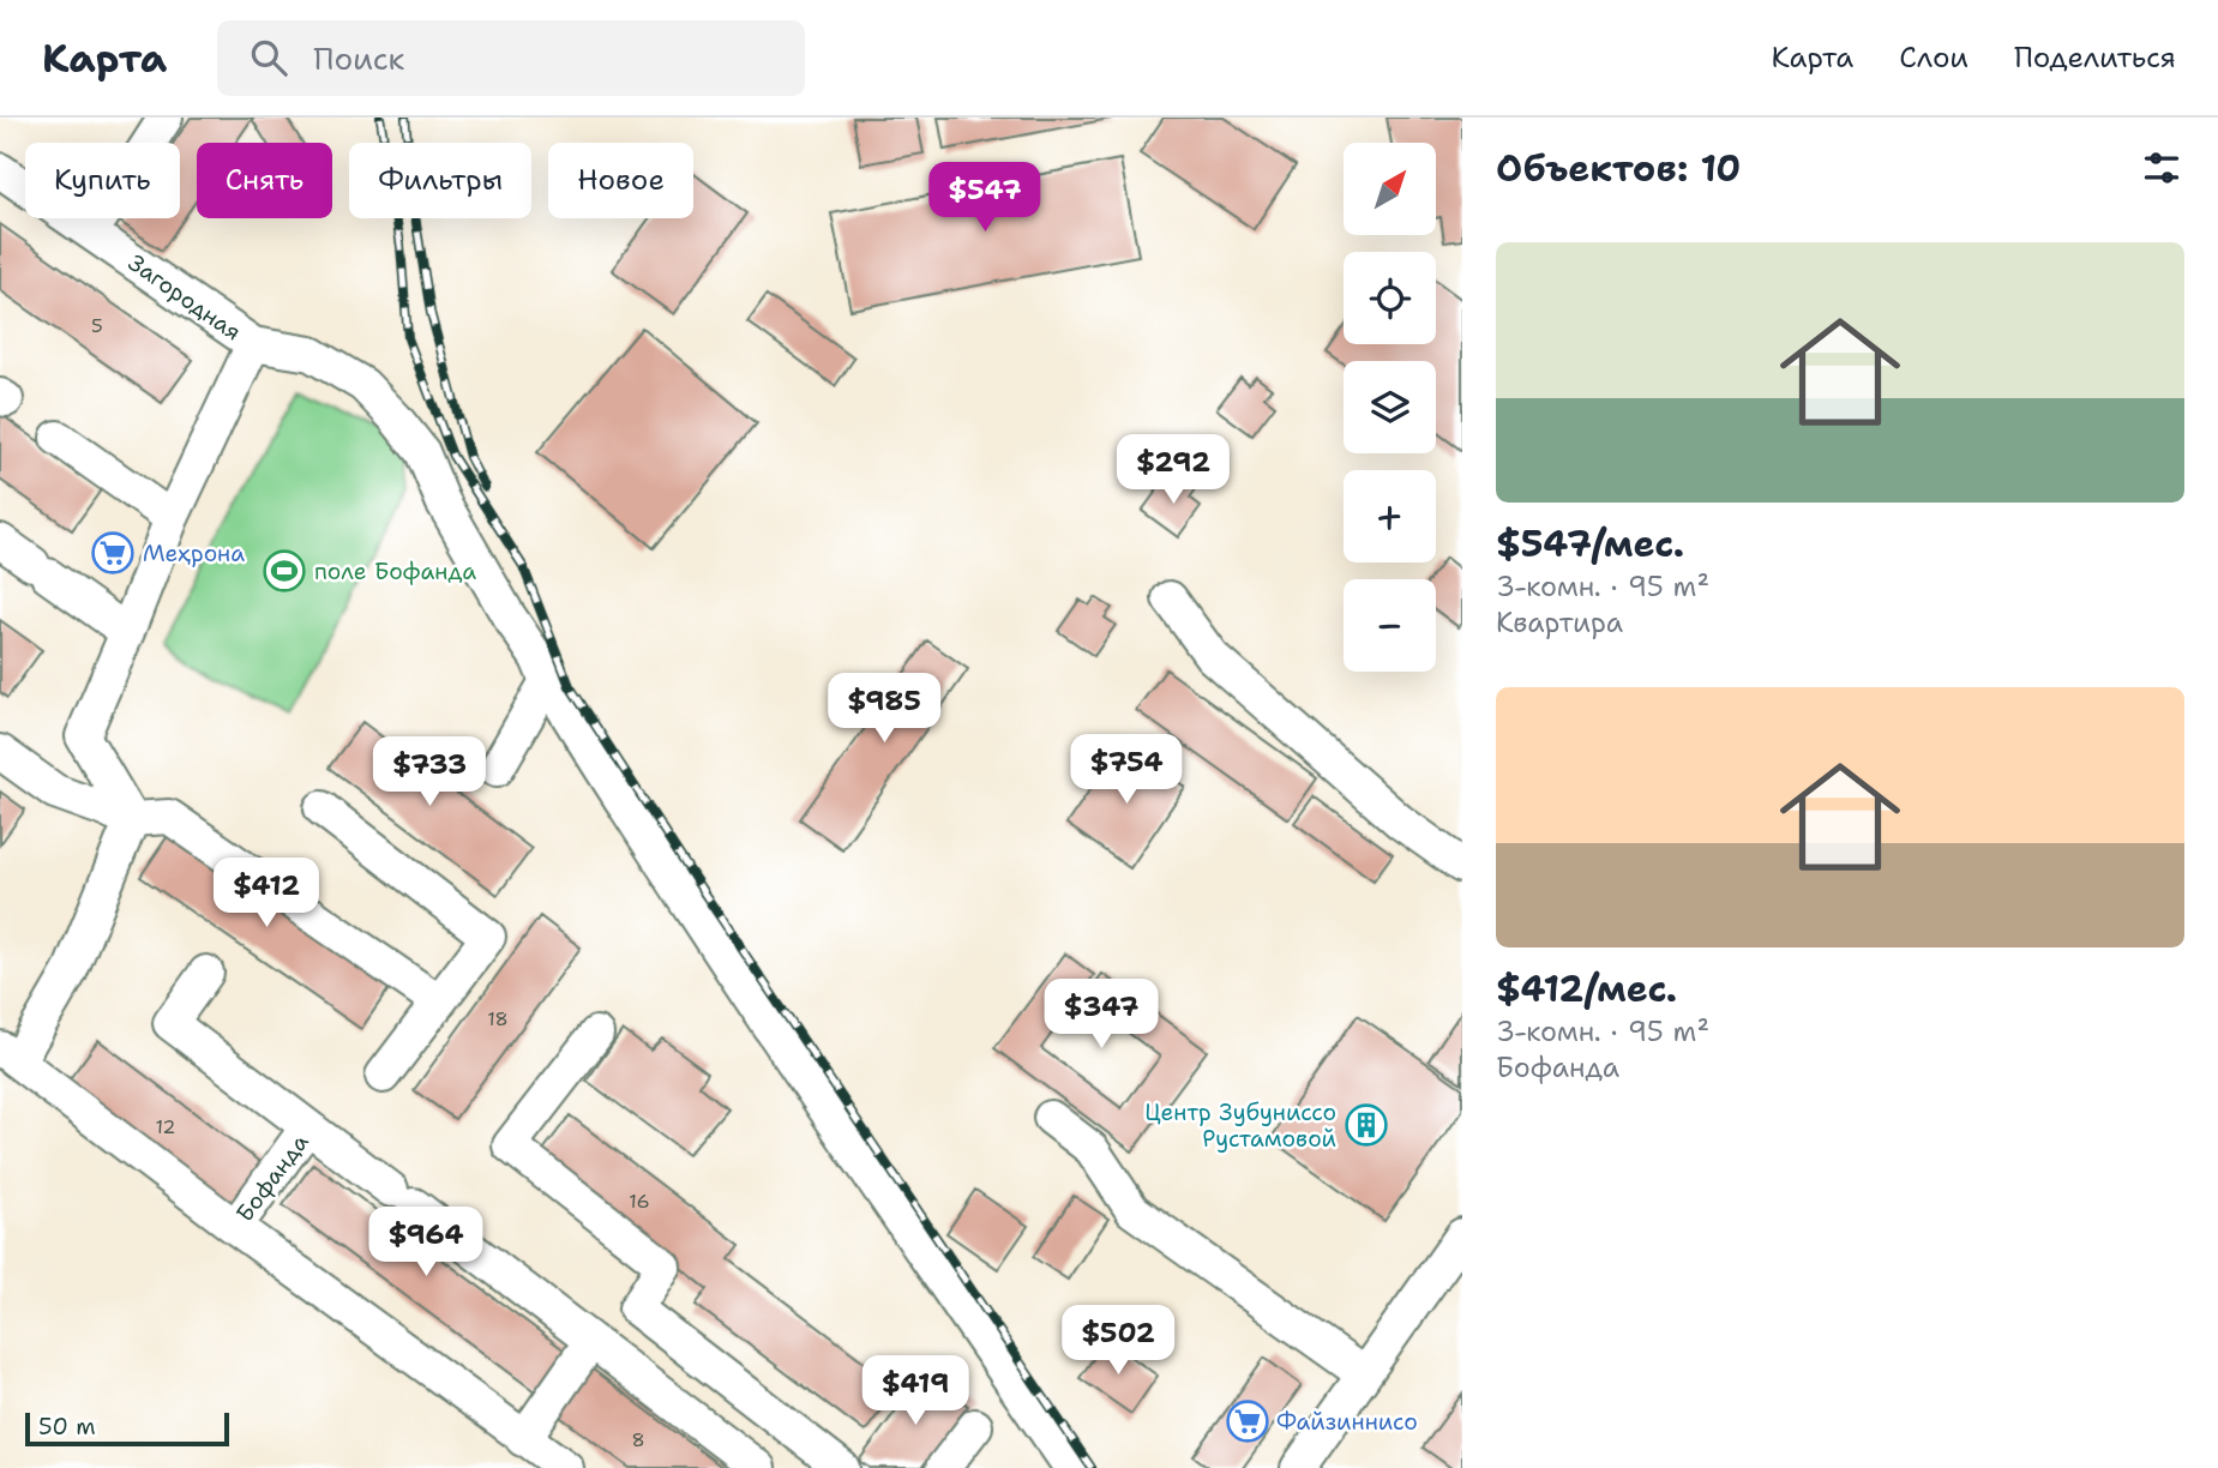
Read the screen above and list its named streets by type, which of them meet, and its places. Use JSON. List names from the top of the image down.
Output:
{
  "streets": {
    "street": ["Загородная", "Бофанда"]
  },
  "places": {
    "supermarket": ["Меҳрона", "Файзиннисо"],
    "sports": ["поле Бофанда"],
    "building": ["Центр Зубуниссо Рустамовой"]
  },
  "house_numbers": [
    "5",
    "18",
    "12",
    "16",
    "8"
  ],
  "scale_bar": "50 m",
  "north": "top right",
  "page": {
    "header": "Карта",
    "search": "Поиск",
    "nav": ["Карта", "Слои", "Поделиться"],
    "heading": "Объектов: 10",
    "map_buttons": ["+", "−"],
    "chip": [
      "Купить",
      "Снять",
      "Фильтры",
      "Новое"
    ],
    "price": [
      "$547",
      "$292",
      "$985",
      "$754",
      "$733",
      "$412",
      "$347",
      "$964",
      "$502",
      "$419"
    ],
    "list": [
      {
        "name": "$547/мес.",
        "note": "3-комн. · 95 m² · Квартира"
      },
      {
        "name": "$412/мес.",
        "note": "3-комн. · 95 m² · Бофанда"
      }
    ],
    "scale": "50 m"
  }
}
